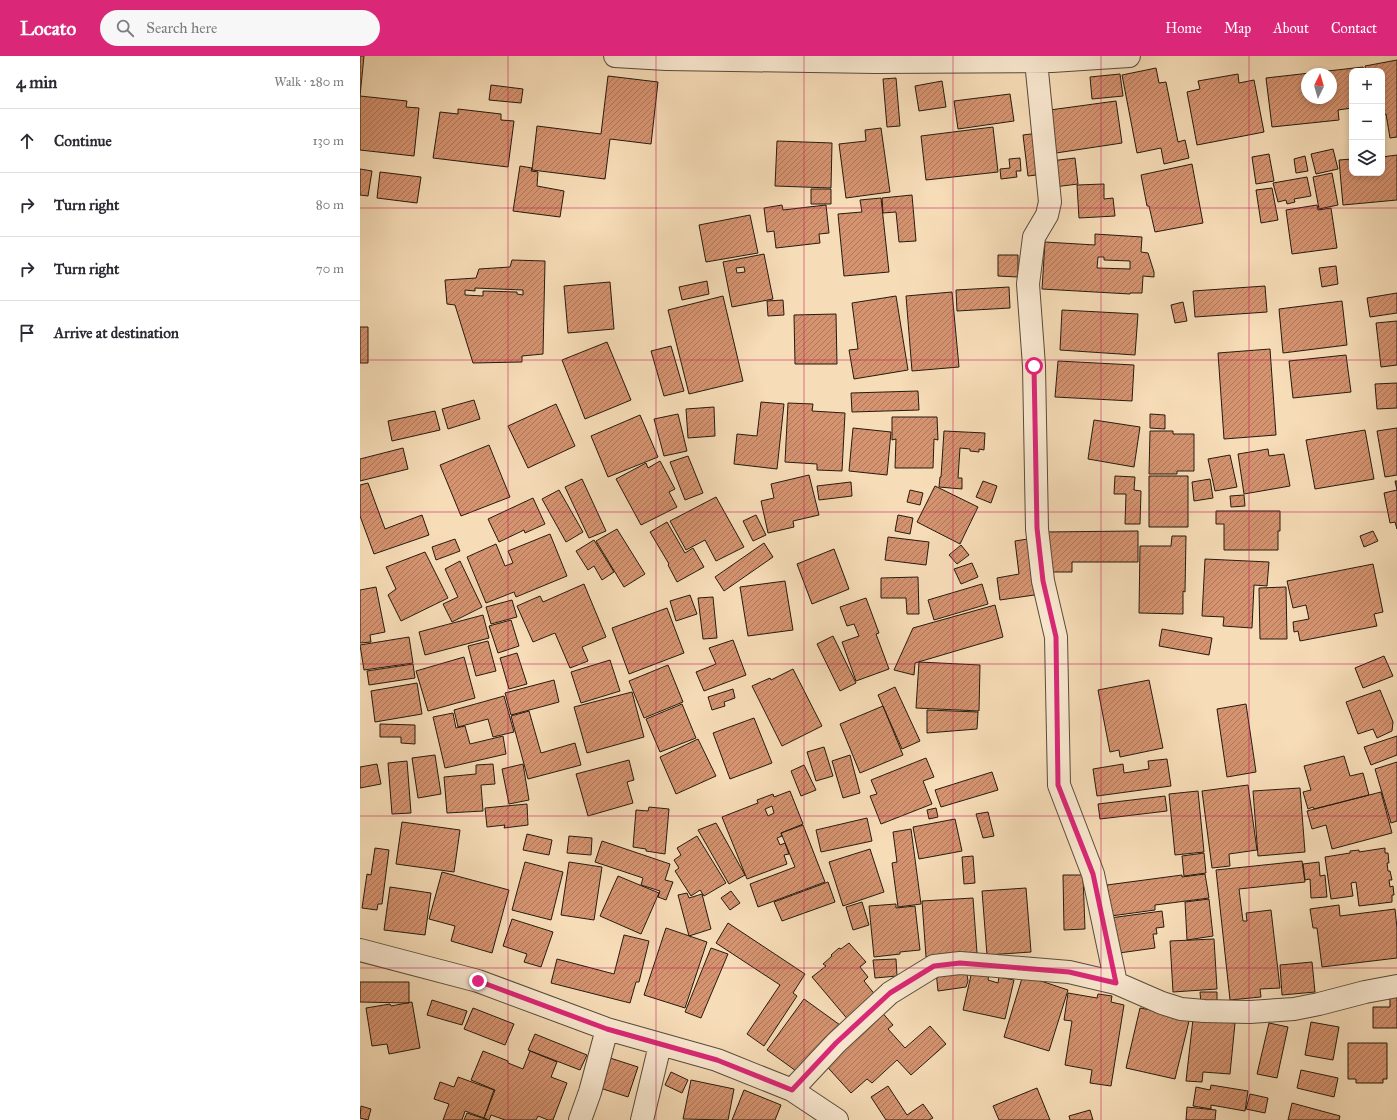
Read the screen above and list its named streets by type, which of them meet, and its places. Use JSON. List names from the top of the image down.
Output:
{
  "north": "top",
  "page": {
    "header": "Locato",
    "search": "Search here",
    "nav": [
      "Home",
      "Map",
      "About",
      "Contact"
    ],
    "heading": ["4 min", "Walk · 280 m"],
    "map_buttons": ["+", "−"],
    "list": [
      ["Continue", "130 m"],
      ["Turn right", "80 m"],
      ["Turn right", "70 m"],
      "Arrive at destination"
    ]
  }
}
